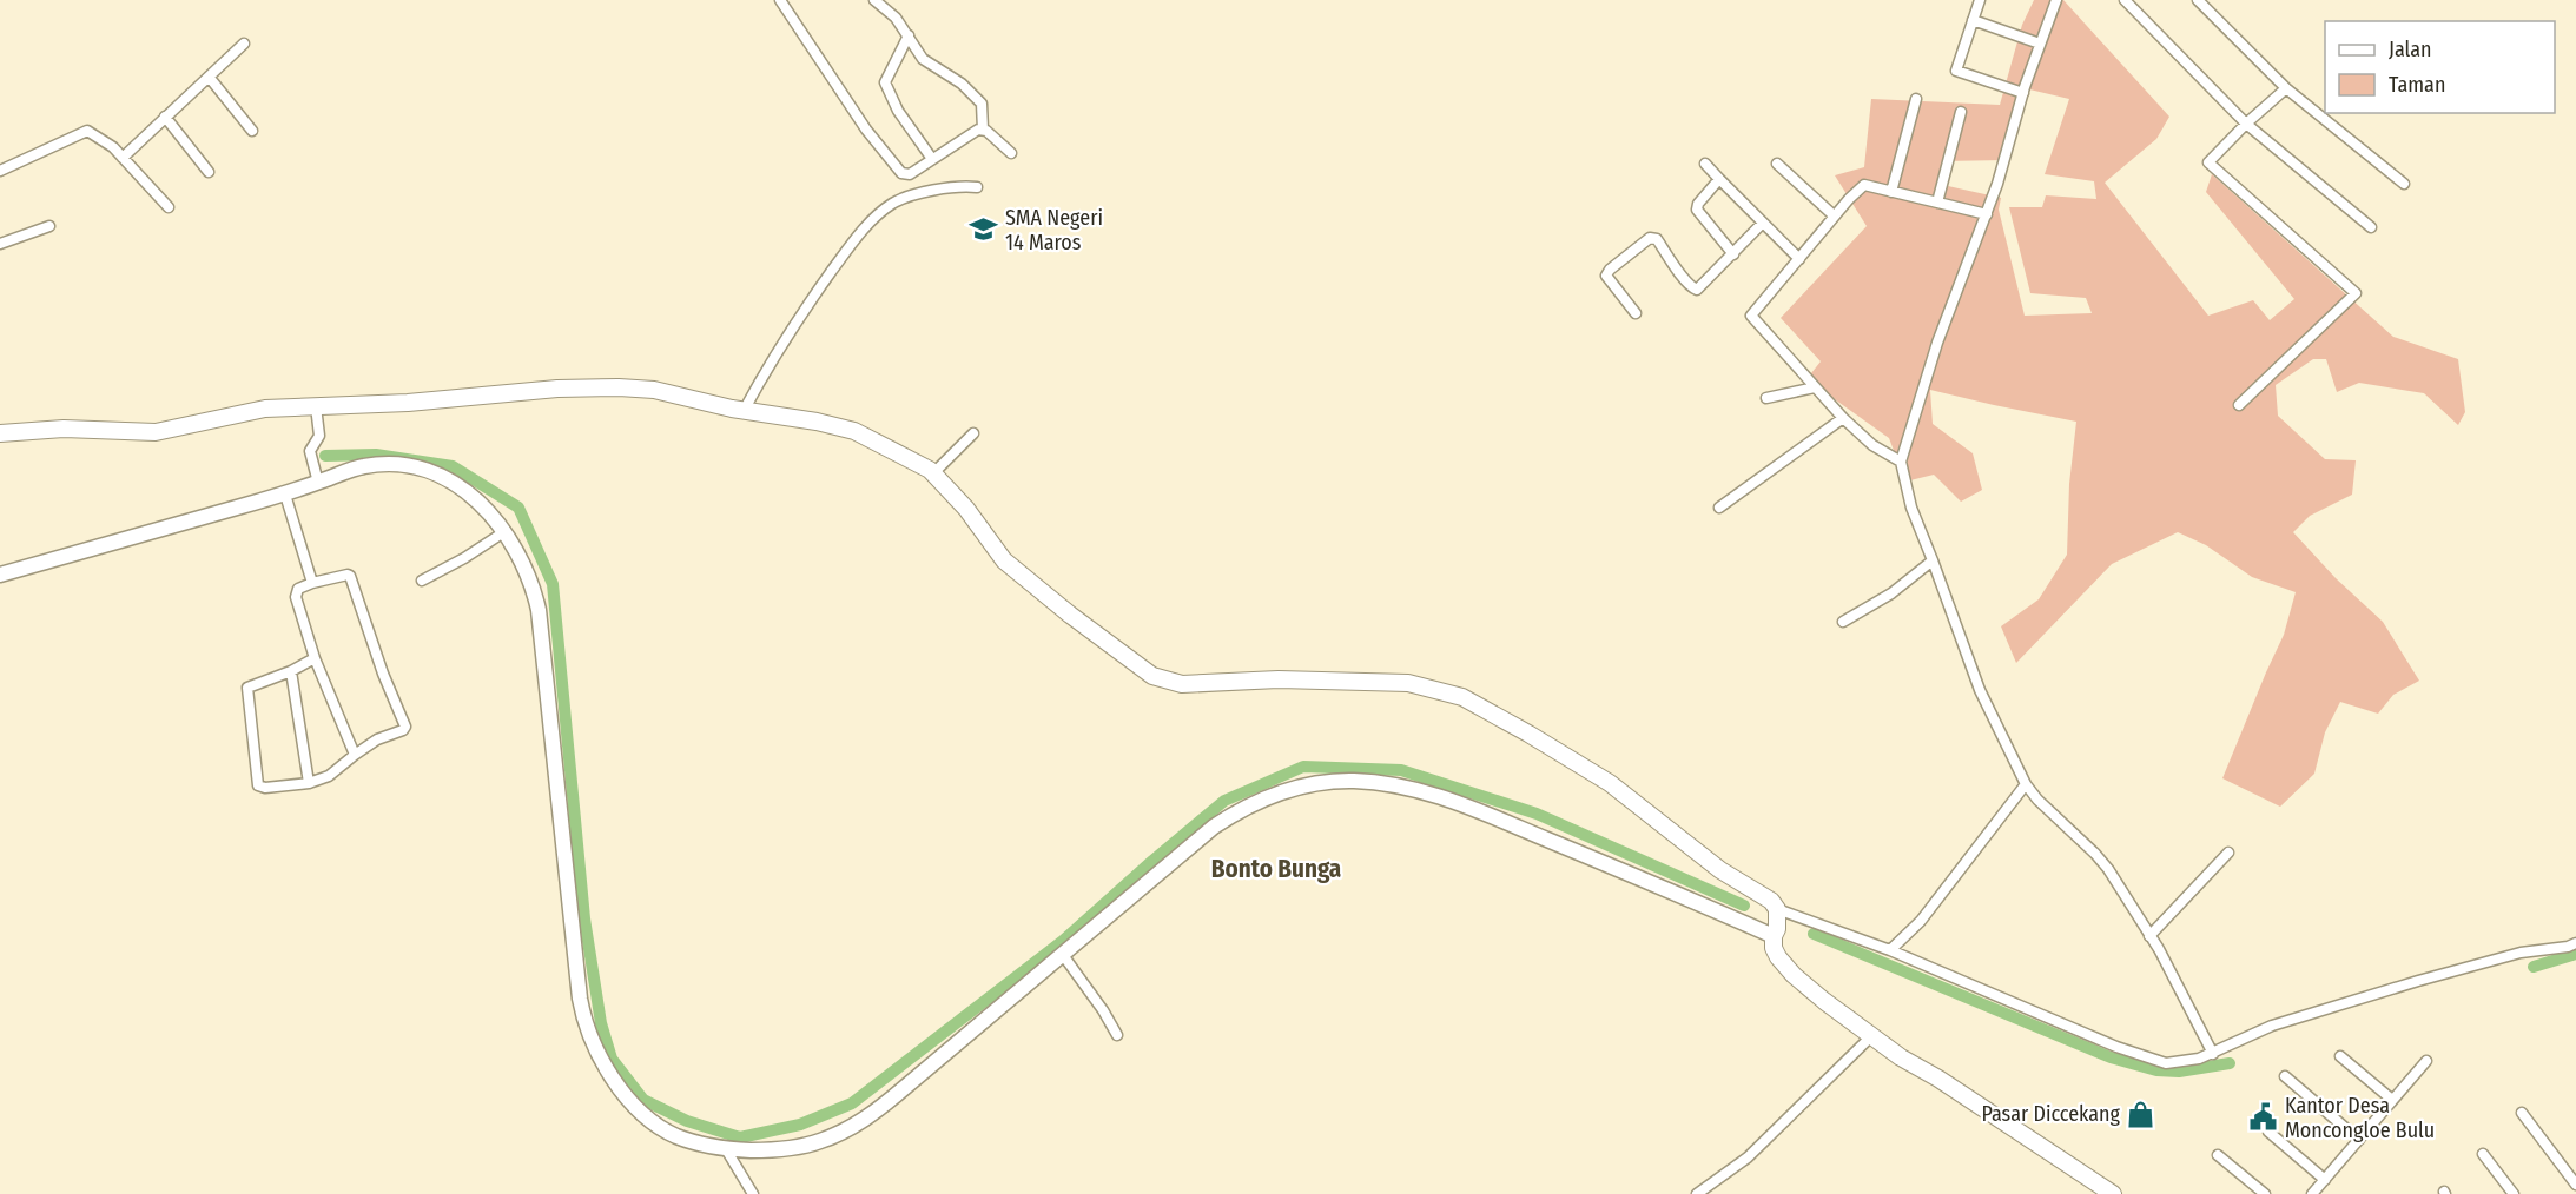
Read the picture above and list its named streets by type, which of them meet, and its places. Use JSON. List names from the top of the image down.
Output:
{
  "districts": ["Bonto Bunga"],
  "places": {
    "school or university": ["SMA Negeri 14 Maros"],
    "shop": ["Pasar Diccekang"],
    "public building": ["Kantor Desa Moncongloe Bulu"]
  },
  "legend": ["Jalan", "Taman"]
}
